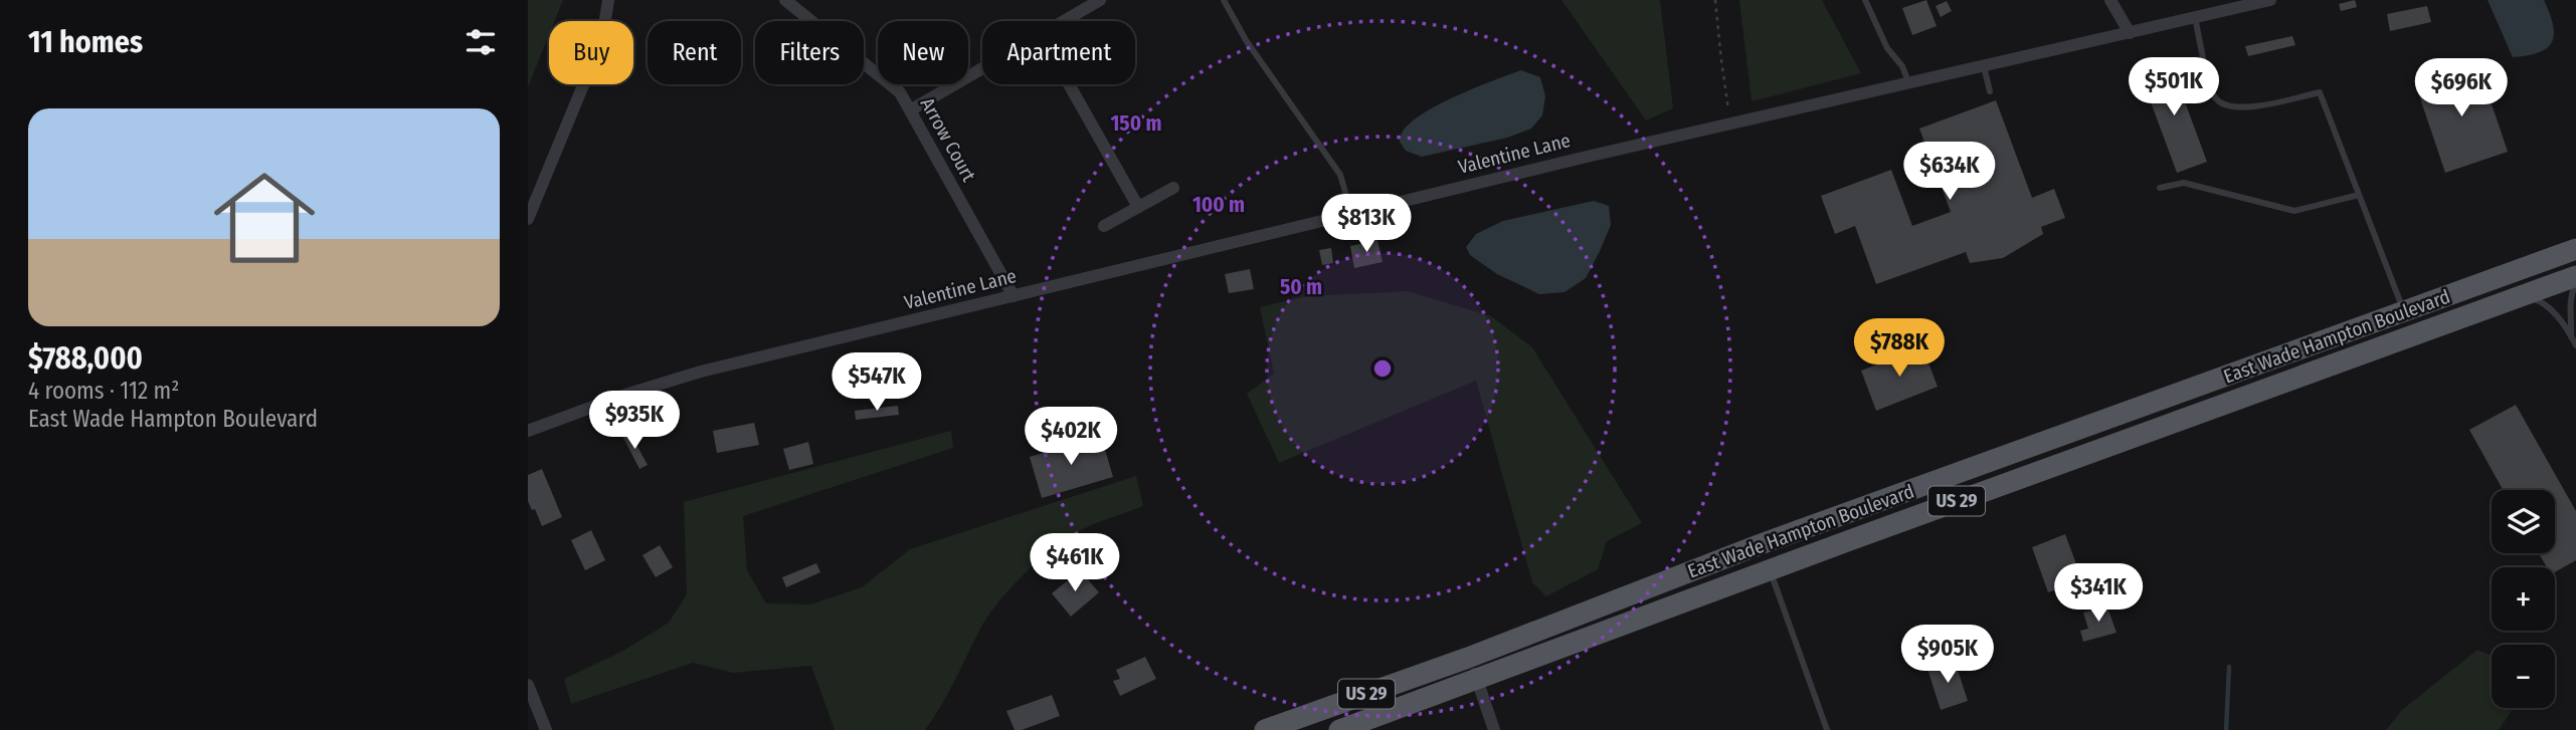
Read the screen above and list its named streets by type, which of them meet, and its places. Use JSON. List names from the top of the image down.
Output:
{
  "streets": {
    "main road": ["East Wade Hampton Boulevard", "US 29"],
    "street": ["Arrow Court", "Valentine Lane"]
  },
  "crossings": [
    ["Arrow Court", "Valentine Lane"]
  ],
  "page": {
    "heading": "11 homes",
    "chip": [
      "Buy",
      "Rent",
      "Filters",
      "New",
      "Apartment"
    ],
    "price": [
      "$501K",
      "$696K",
      "$634K",
      "$813K",
      "$788K",
      "$547K",
      "$935K",
      "$402K",
      "$461K",
      "$341K",
      "$905K"
    ],
    "list": [
      {
        "name": "$788,000",
        "note": "4 rooms · 112 m² · East Wade Hampton Boulevard"
      }
    ],
    "map_buttons": ["+", "−"]
  },
  "rings": ["150 m", "100 m", "50 m"]
}
